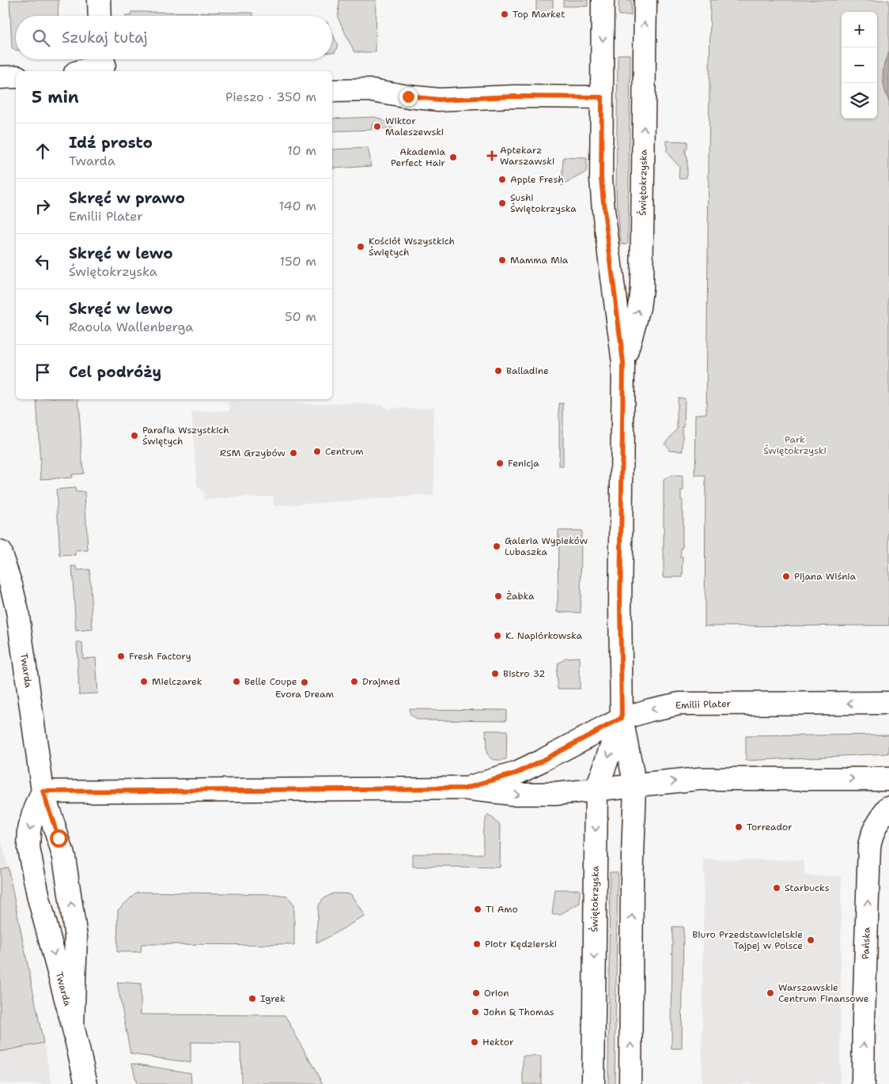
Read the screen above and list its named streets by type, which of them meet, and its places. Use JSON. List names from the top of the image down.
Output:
{
  "streets": {
    "street": [
      "Świętokrzyska",
      "Twarda",
      "Emilii Plater",
      "Pańska"
    ]
  },
  "crossings": [
    ["Świętokrzyska", "Emilii Plater"],
    ["Twarda", "Emilii Plater"]
  ],
  "one_way": ["Pańska"],
  "parks": ["Park Świętokrzyski"],
  "places": {
    "other": [
      "Top Market",
      "Wiktor Maleszewski",
      "Akademia Perfect Hair",
      "Apple Fresh",
      "Sushi Świętokrzyska",
      "Kościół Wszystkich Świętych",
      "Mamma Mia",
      "Balladine",
      "Parafia Wszystkich Świętych",
      "Centrum",
      "RSM Grzybów",
      "Fenicja",
      "Galeria Wypieków Lubaszka",
      "Pijana Wiśnia",
      "Żabka",
      "K. Napiórkowska",
      "Fresh Factory",
      "Bistro 32",
      "Mielczarek",
      "Belle Coupe",
      "Drajmed",
      "Evora Dream",
      "Torreador",
      "Starbucks",
      "Ti Amo",
      "Biuro Przedstawicielskie Tajpej w Polsce",
      "Piotr Kędzierski",
      "Orion",
      "Warszawskie Centrum Finansowe",
      "Igrek",
      "John & Thomas",
      "Hektor"
    ],
    "health": ["Aptekarz Warszawski"]
  },
  "page": {
    "map_buttons": ["+", "−"],
    "search": "Szukaj tutaj",
    "heading": ["5 min", "Pieszo · 350 m"],
    "list": [
      ["Idź prosto", "Twarda", "10 m"],
      ["Skręć w prawo", "Emilii Plater", "140 m"],
      ["Skręć w lewo", "Świętokrzyska", "150 m"],
      ["Skręć w lewo", "Raoula Wallenberga", "50 m"],
      "Cel podróży"
    ]
  }
}
